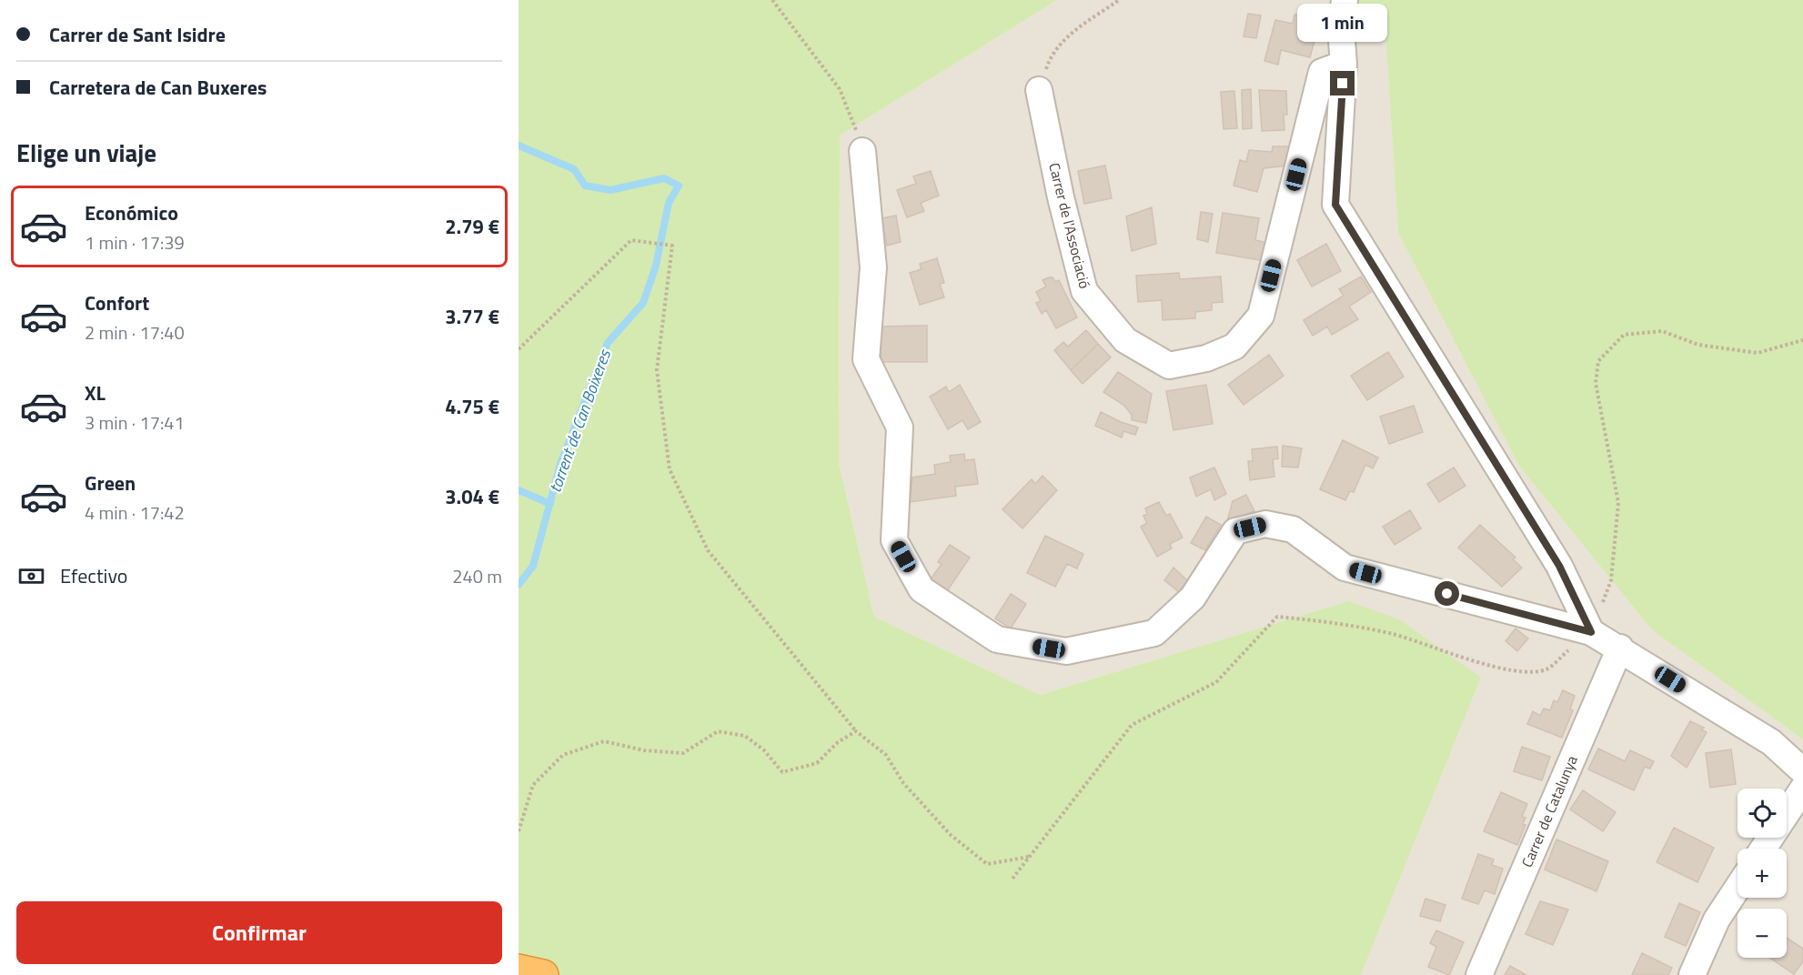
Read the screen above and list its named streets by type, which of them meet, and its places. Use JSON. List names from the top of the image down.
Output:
{
  "streets": {
    "street": ["Carrer de l'Associació", "Carrer de Catalunya"]
  },
  "water": ["torrent de Can Boixeres"],
  "page": {
    "banner": ["Carrer de Sant Isidre", "Carretera de Can Buxeres"],
    "bubble": "1 min",
    "heading": "Elige un viaje",
    "list": [
      {
        "name": "Económico",
        "note": "1 min · 17:39",
        "value": "2.79 €"
      },
      {
        "name": "Confort",
        "note": "2 min · 17:40",
        "value": "3.77 €"
      },
      {
        "name": "XL",
        "note": "3 min · 17:41",
        "value": "4.75 €"
      },
      {
        "name": "Green",
        "note": "4 min · 17:42",
        "value": "3.04 €"
      }
    ],
    "pay": ["Efectivo", "240 m"],
    "map_buttons": ["+", "−"],
    "buttons": "Confirmar"
  }
}
